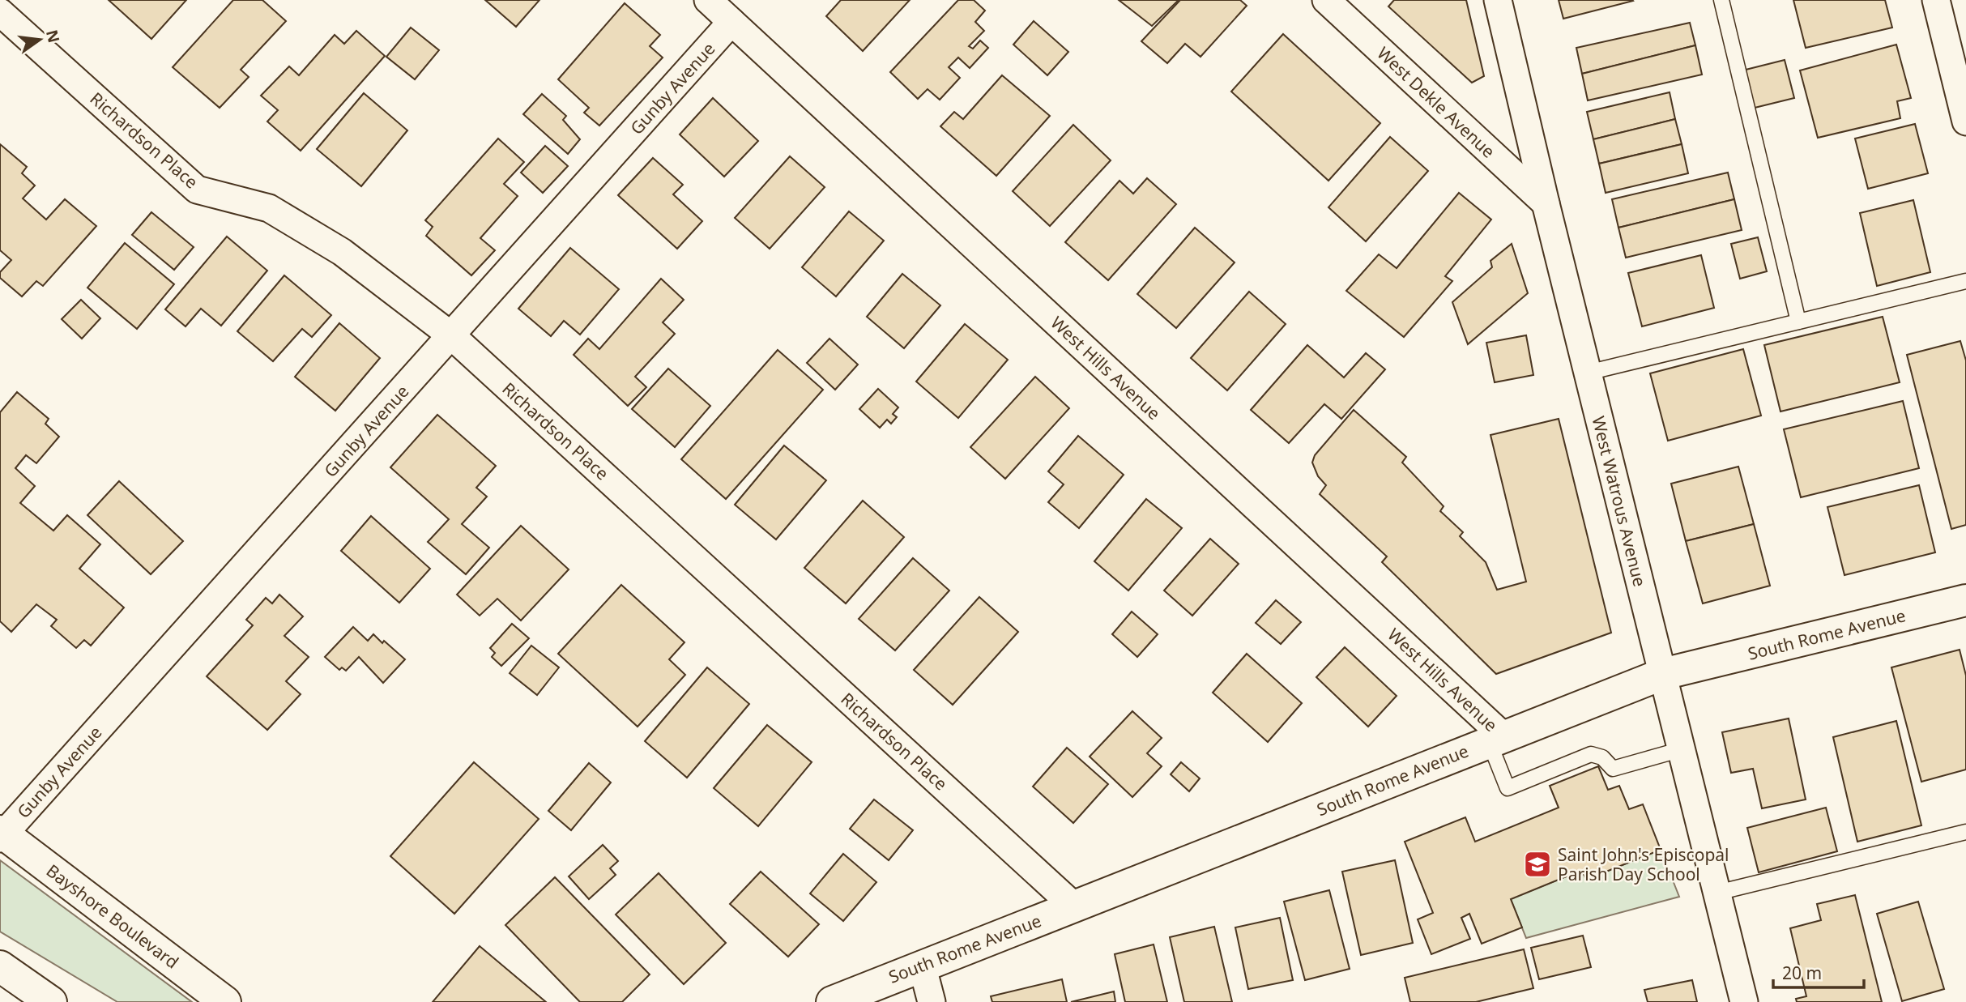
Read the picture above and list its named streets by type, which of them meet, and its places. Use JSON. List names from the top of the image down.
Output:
{
  "streets": {
    "street": [
      "Gunby Avenue",
      "West Dekle Avenue",
      "Richardson Place",
      "West Hills Avenue",
      "West Watrous Avenue",
      "South Rome Avenue",
      "Bayshore Boulevard"
    ]
  },
  "crossings": [
    ["Gunby Avenue", "Richardson Place"],
    ["Gunby Avenue", "West Hills Avenue"],
    ["Gunby Avenue", "Bayshore Boulevard"],
    ["West Dekle Avenue", "West Watrous Avenue"],
    ["Richardson Place", "South Rome Avenue"],
    ["West Hills Avenue", "South Rome Avenue"],
    ["West Watrous Avenue", "South Rome Avenue"]
  ],
  "places": {
    "school or university": ["Saint John's Episcopal Parish Day School"]
  },
  "scale_bar": "20 m",
  "north": "right"
}
